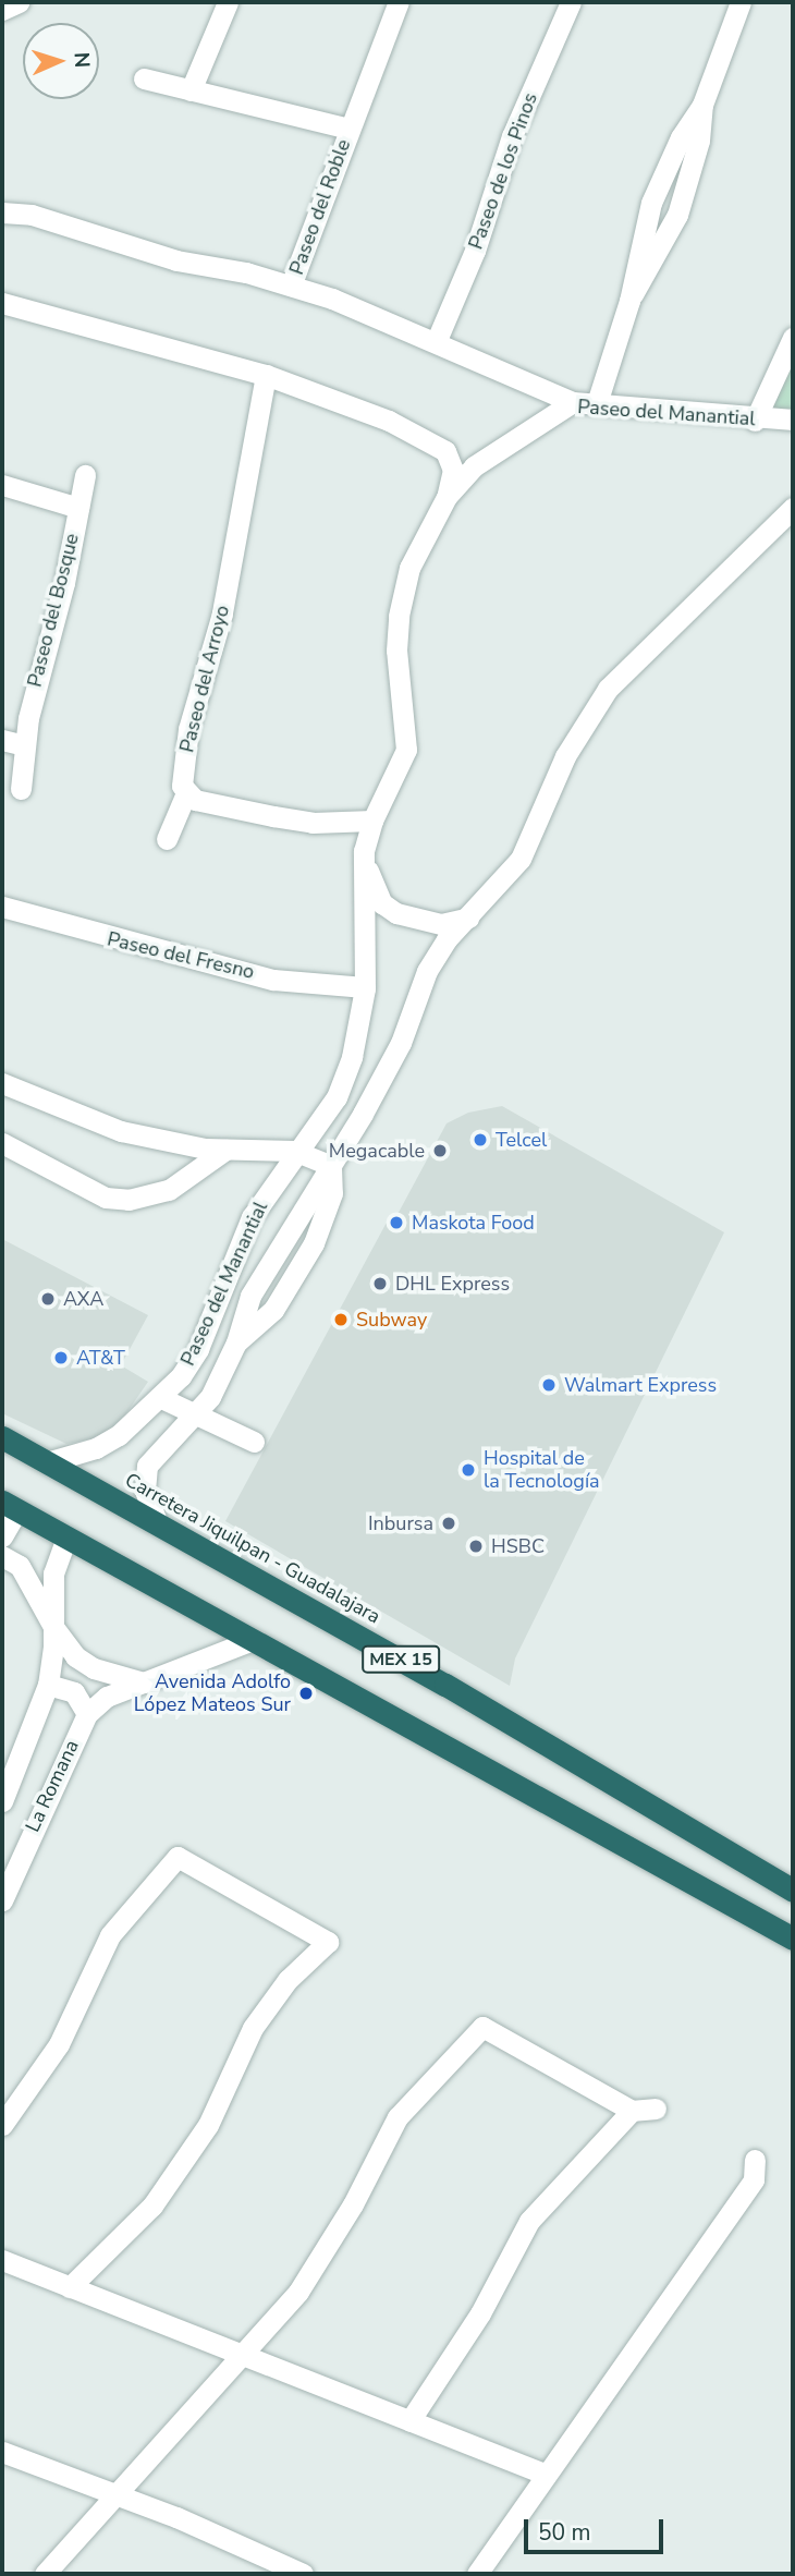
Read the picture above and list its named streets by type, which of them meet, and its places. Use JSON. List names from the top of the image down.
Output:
{
  "streets": {
    "highway": ["Carretera Jiquilpan - Guadalajara", "MEX 15"],
    "street": [
      "Paseo de los Pinos",
      "Paseo del Roble",
      "Paseo del Manantial",
      "Paseo del Bosque",
      "Paseo del Arroyo",
      "Paseo del Fresno",
      "La Romana"
    ]
  },
  "crossings": [
    ["Paseo del Manantial", "Paseo del Fresno"],
    ["Paseo del Manantial", "Carretera Jiquilpan - Guadalajara"],
    ["MEX 15", "La Romana"]
  ],
  "places": [
    "Telcel",
    "Megacable",
    "Maskota Food",
    "DHL Express",
    "AXA",
    "Subway",
    "AT&T",
    "Walmart Express",
    "Hospital de la Tecnología",
    "Inbursa",
    "HSBC",
    "Avenida Adolfo López Mateos Sur"
  ],
  "scale_bar": "50 m",
  "north": "right"
}
